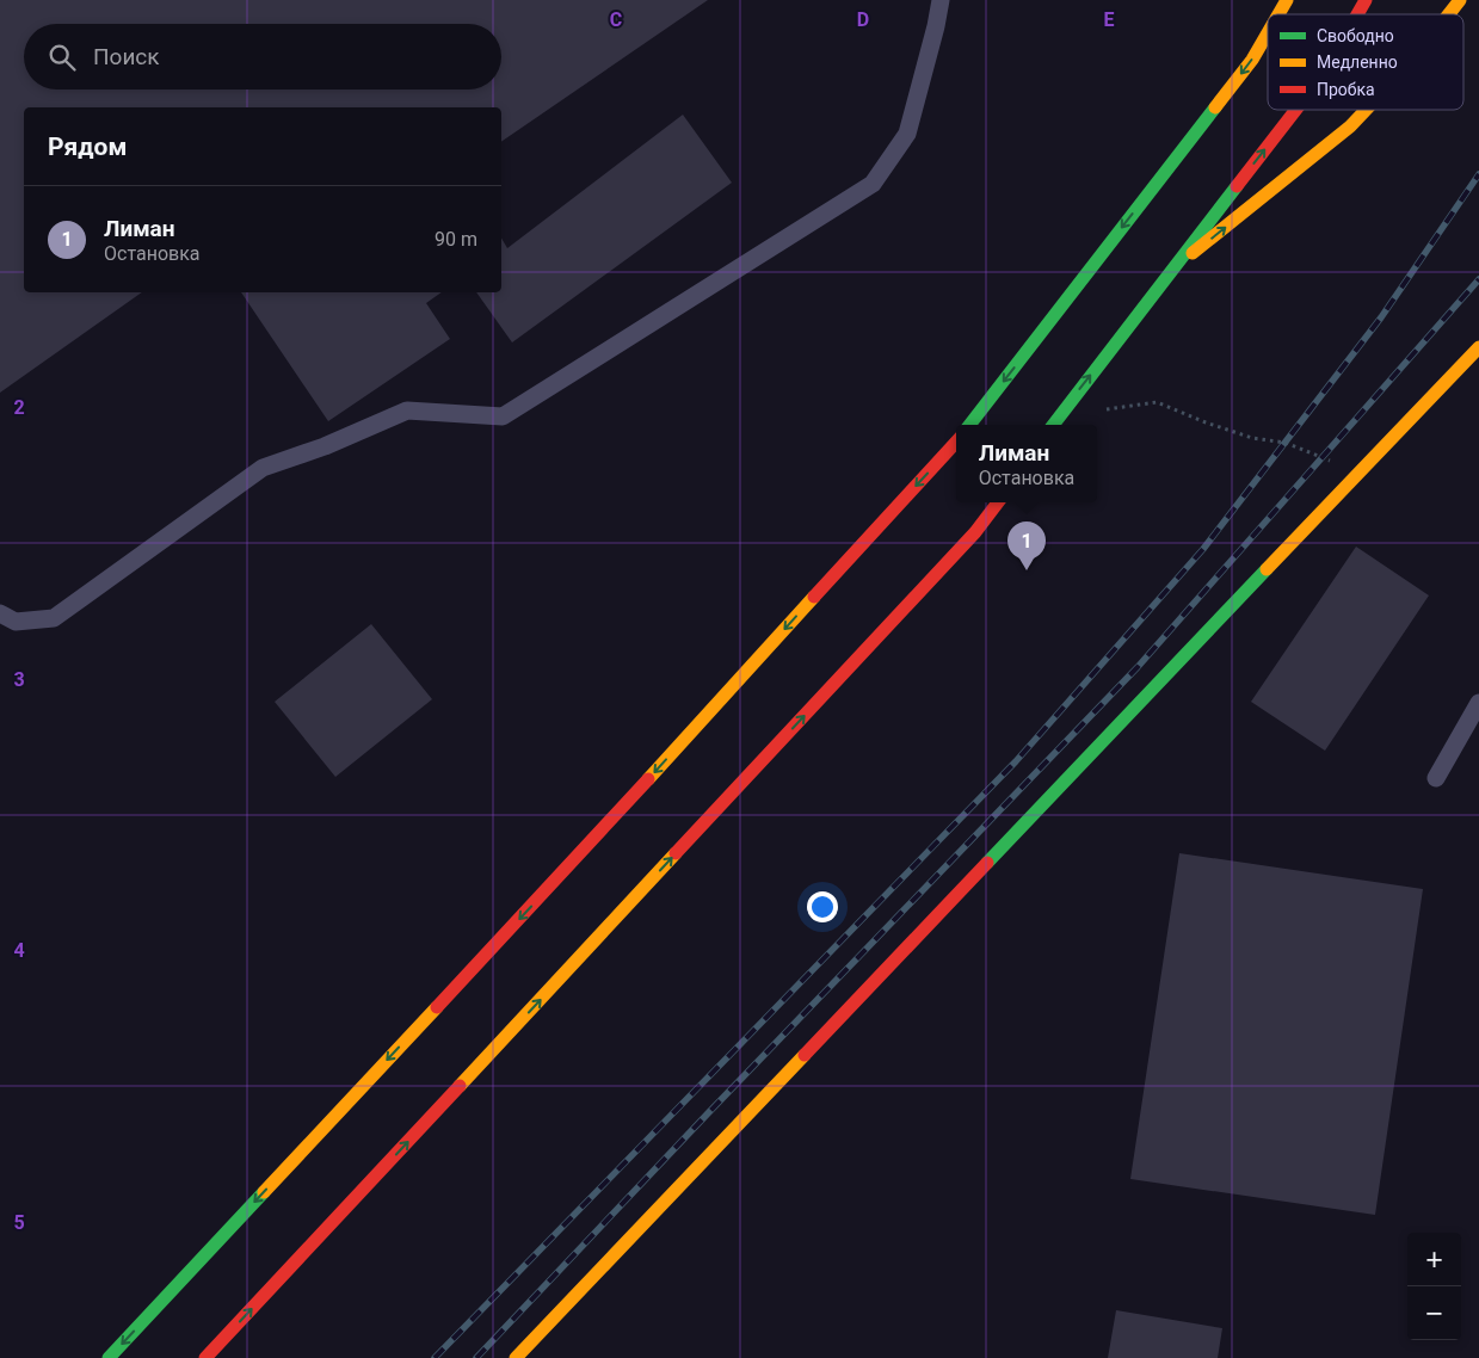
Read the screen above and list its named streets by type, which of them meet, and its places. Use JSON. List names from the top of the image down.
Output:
{
  "legend": ["Свободно", "Медленно", "Пробка"],
  "page": {
    "search": "Поиск",
    "heading": "Рядом",
    "list": [
      {
        "mark": "1",
        "name": "Лиман",
        "note": "Остановка",
        "value": "90 m"
      }
    ],
    "popup": ["Лиман", "Остановка"],
    "pins": "1",
    "map_buttons": ["+", "−"]
  },
  "grid": {
    "columns": ["C", "D", "E"],
    "rows": [
      "2",
      "3",
      "4",
      "5"
    ]
  }
}
